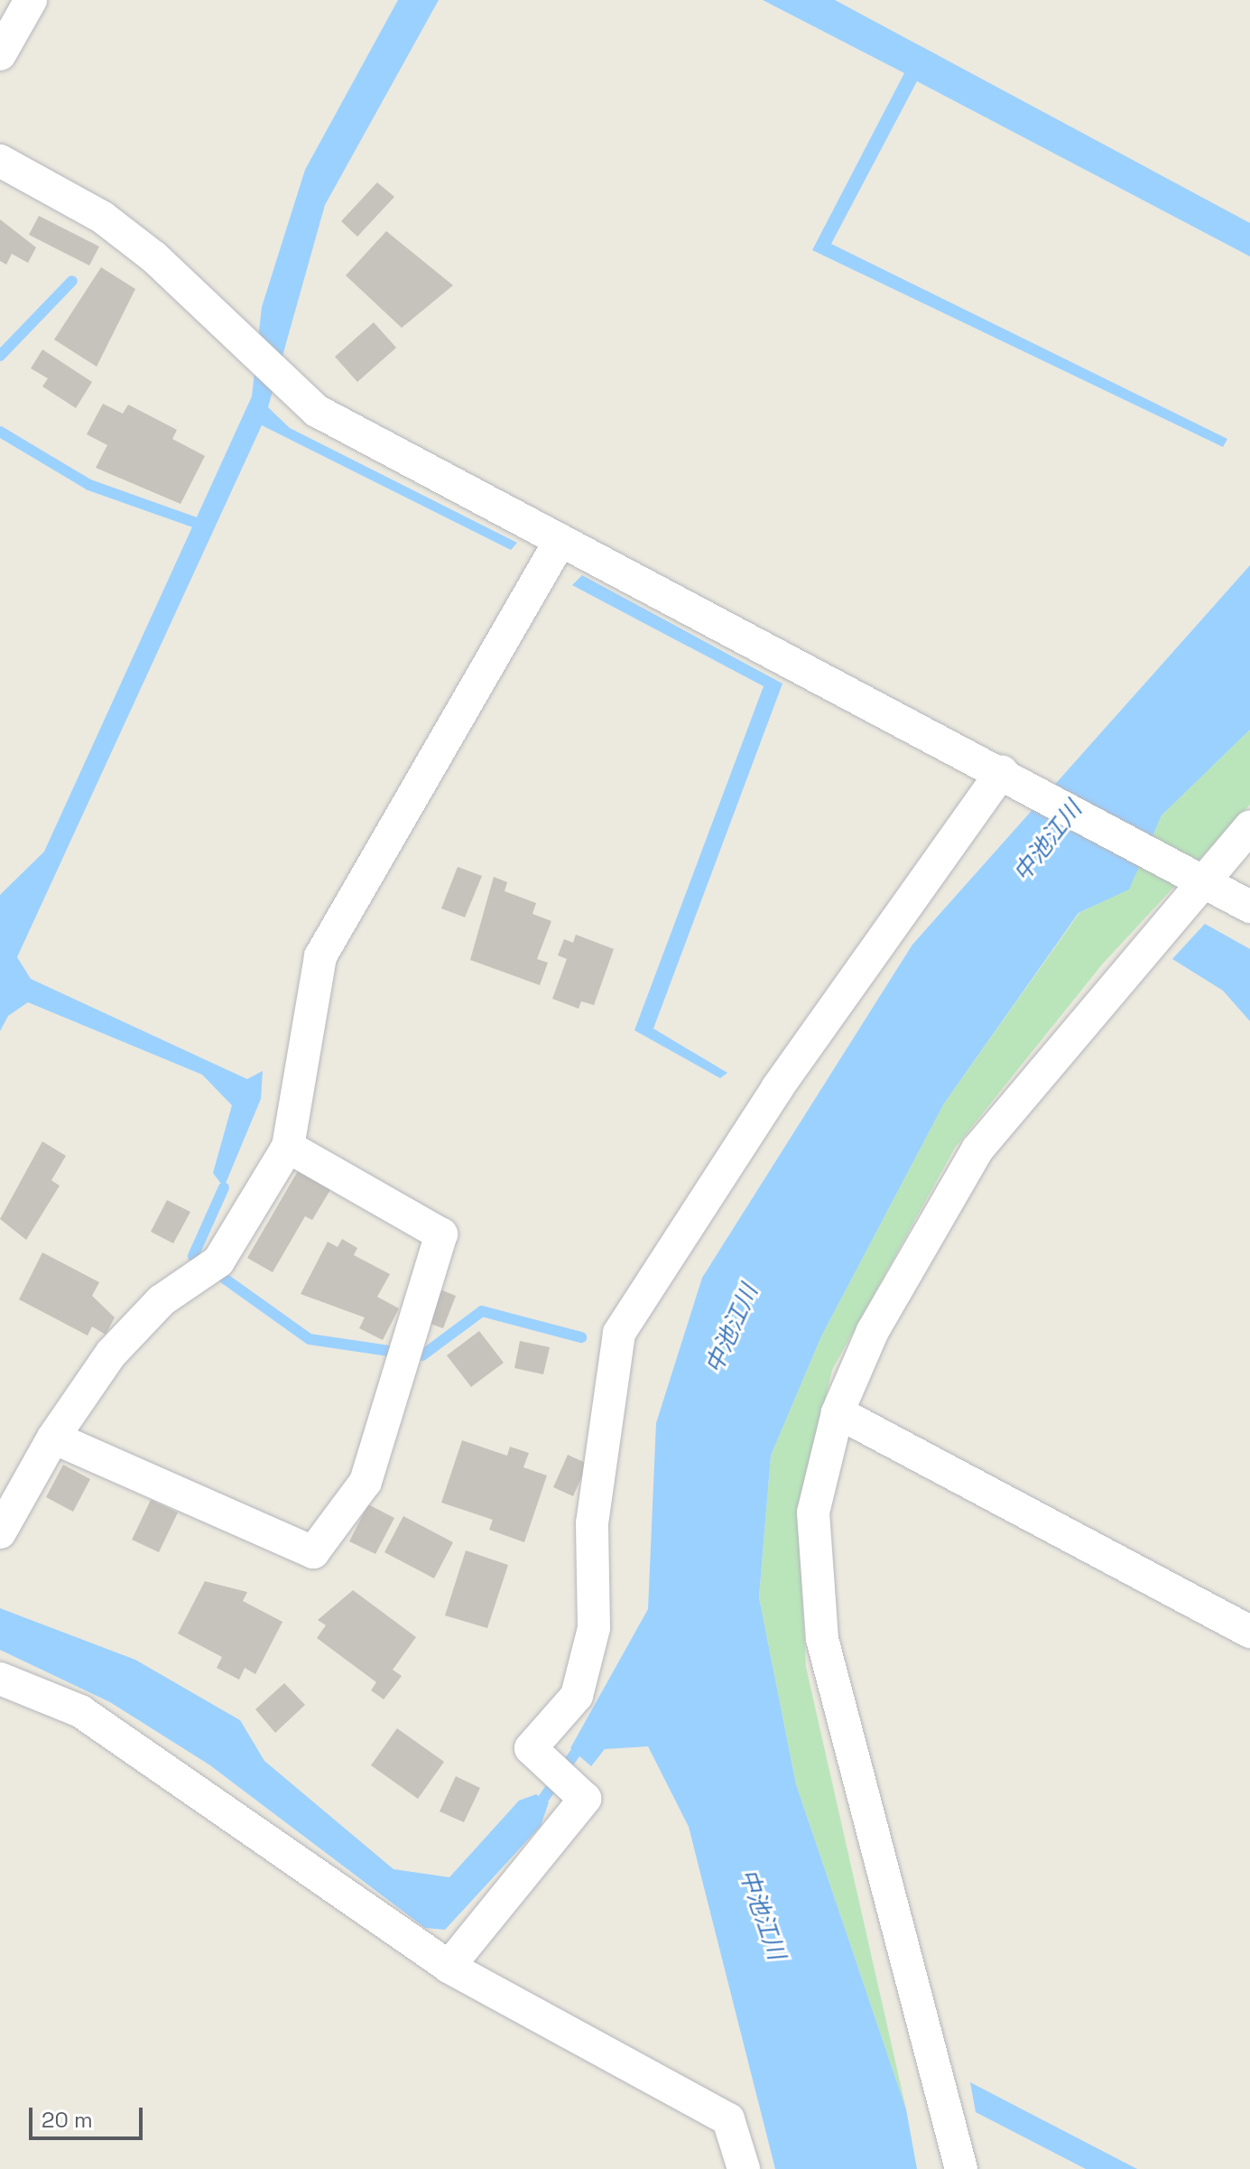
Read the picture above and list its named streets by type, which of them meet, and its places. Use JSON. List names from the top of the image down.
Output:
{
  "water": ["中池江川"],
  "scale_bar": "20 m"
}
